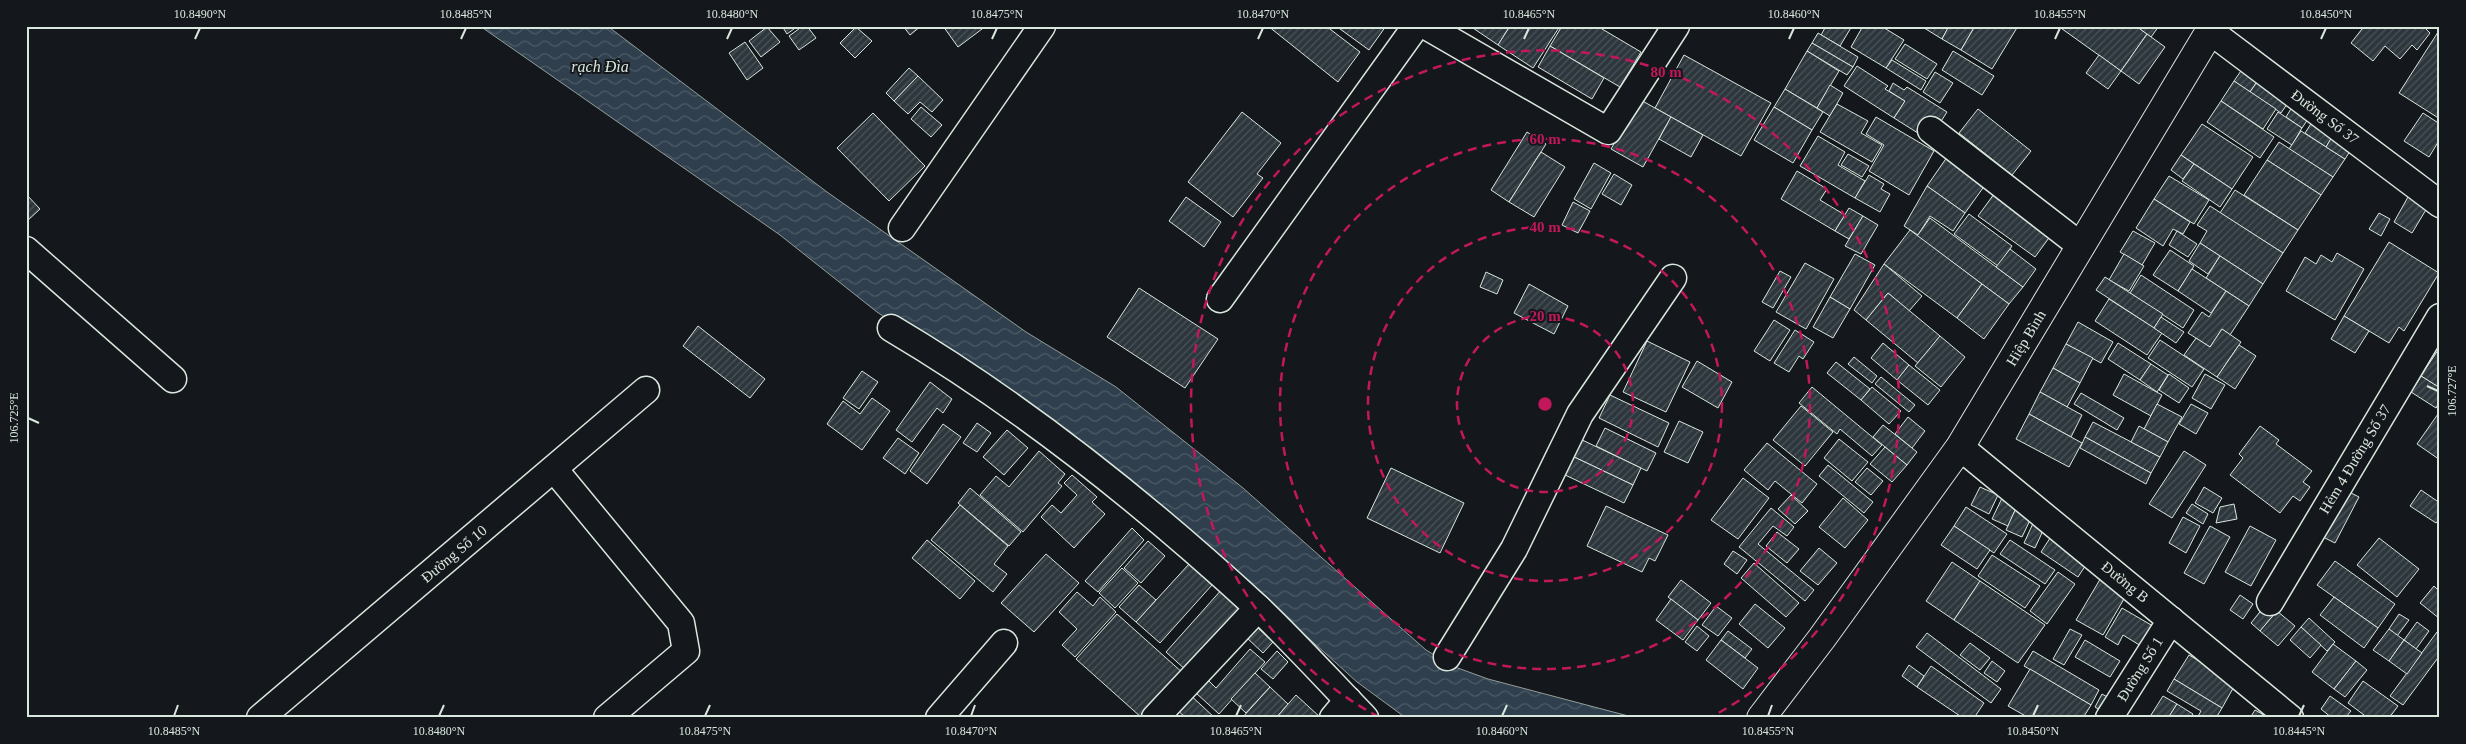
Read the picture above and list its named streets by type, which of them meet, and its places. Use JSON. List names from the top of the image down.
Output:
{
  "streets": {
    "main road": ["Hiệp Bình"],
    "street": [
      "Đường Số 37",
      "Hẻm 4 Đường Số 37",
      "Đường Số 10",
      "Đường B",
      "Đường Số 1"
    ]
  },
  "crossings": [
    ["Đường Số 37", "Hiệp Bình"],
    ["Hiệp Bình", "Đường B"],
    ["Đường B", "Đường Số 1"]
  ],
  "water": ["rạch Đìa"],
  "coordinates": [
    "10.8490°N",
    "10.8485°N",
    "10.8480°N",
    "10.8475°N",
    "10.8470°N",
    "10.8465°N",
    "10.8460°N",
    "10.8455°N",
    "10.8450°N",
    "106.727°E",
    "106.725°E",
    "10.8445°N"
  ],
  "rings": [
    "80 m",
    "60 m",
    "40 m",
    "20 m"
  ]
}
